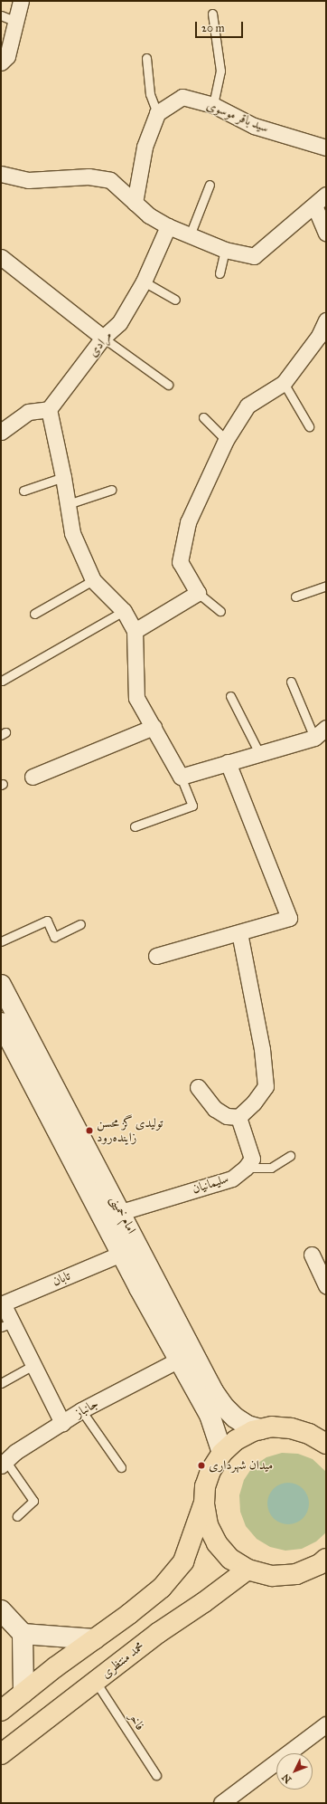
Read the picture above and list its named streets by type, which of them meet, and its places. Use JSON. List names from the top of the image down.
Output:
{
  "streets": {
    "main road": ["امام خمینی", "محمد منتظری"],
    "street": [
      "سید باقر موسوی",
      "مرادی",
      "سلیمانیان",
      "تابان",
      "جانباز"
    ],
    "lane": ["فاخر"]
  },
  "crossings": [
    ["سلیمانیان", "امام خمینی"],
    ["امام خمینی", "تابان"],
    ["امام خمینی", "جانباز"],
    ["محمد منتظری", "فاخر"]
  ],
  "places": ["تولیدی گز محسن زاینده‌رود", "میدان شهرداری"],
  "scale_bar": "20 m",
  "north": "bottom left"
}
